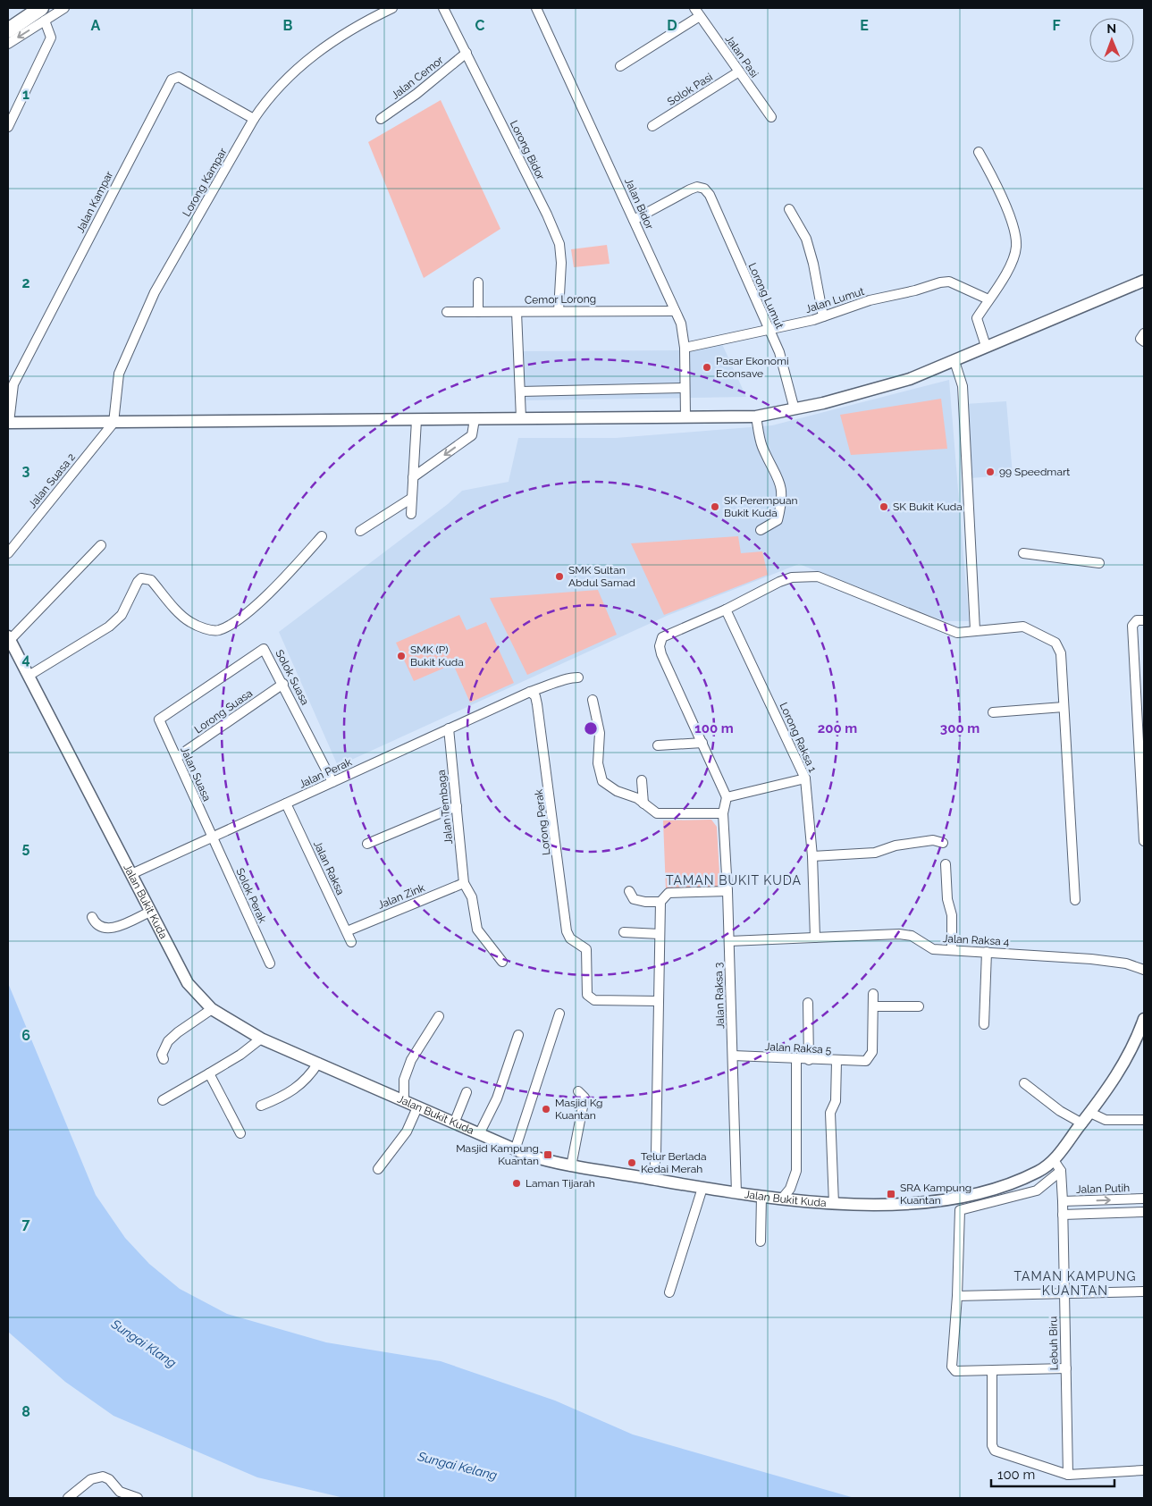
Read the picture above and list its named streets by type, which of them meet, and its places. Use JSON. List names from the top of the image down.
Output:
{
  "streets": {
    "street": [
      "Jalan Pasi",
      "Jalan Cemor",
      "Solok Pasi",
      "Lorong Bidor",
      "Lorong Kampar",
      "Jalan Kampar",
      "Jalan Bidor",
      "Lorong Lumut",
      "Cemor Lorong",
      "Jalan Lumut",
      "Jalan Suasa 2",
      "Solok Suasa",
      "Lorong Suasa",
      "Lorong Raksa 1",
      "Jalan Perak",
      "Jalan Suasa",
      "Jalan Tembaga",
      "Lorong Perak",
      "Jalan Raksa",
      "Solok Perak",
      "Jalan Zink",
      "Jalan Bukit Kuda",
      "Jalan Raksa 4",
      "Jalan Raksa 3",
      "Jalan Raksa 5",
      "Jalan Putih",
      "Lebuh Biru"
    ]
  },
  "crossings": [
    ["Jalan Pasi", "Solok Pasi"],
    ["Jalan Cemor", "Lorong Bidor"],
    ["Lorong Bidor", "Cemor Lorong"],
    ["Lorong Kampar", "Jalan Kampar"],
    ["Lorong Kampar", "Jalan Suasa 2"],
    ["Jalan Bidor", "Lorong Lumut"],
    ["Jalan Bidor", "Cemor Lorong"],
    ["Jalan Bidor", "Jalan Lumut"],
    ["Lorong Lumut", "Jalan Lumut"],
    ["Solok Suasa", "Lorong Suasa"],
    ["Solok Suasa", "Jalan Perak"],
    ["Solok Suasa", "Jalan Suasa"],
    ["Lorong Suasa", "Jalan Suasa"],
    ["Lorong Raksa 1", "Jalan Raksa 4"],
    ["Jalan Perak", "Jalan Suasa"],
    ["Jalan Perak", "Jalan Tembaga"],
    ["Jalan Perak", "Lorong Perak"],
    ["Jalan Perak", "Jalan Raksa"],
    ["Jalan Perak", "Solok Perak"],
    ["Jalan Perak", "Jalan Bukit Kuda"],
    ["Jalan Suasa", "Solok Perak"],
    ["Jalan Tembaga", "Jalan Zink"],
    ["Jalan Raksa", "Jalan Zink"],
    ["Jalan Bukit Kuda", "Jalan Raksa 3"],
    ["Jalan Raksa 4", "Jalan Raksa 3"],
    ["Jalan Raksa 3", "Jalan Raksa 5"],
    ["Jalan Putih", "Lebuh Biru"]
  ],
  "districts": ["TAMAN BUKIT KUDA", "TAMAN KAMPUNG KUANTAN"],
  "water": ["Sungai Klang", "Sungai Kelang"],
  "places": {
    "other": [
      "Pasar Ekonomi Econsave",
      "99 Speedmart",
      "SK Perempuan Bukit Kuda",
      "SK Bukit Kuda",
      "SMK Sultan Abdul Samad",
      "SMK (P) Bukit Kuda",
      "Masjid Kg Kuantan",
      "Telur Berlada Kedai Merah",
      "Laman Tijarah"
    ],
    "transit": ["Masjid Kampung Kuantan", "SRA Kampung Kuantan"]
  },
  "scale_bar": "100 m",
  "north": "top",
  "grid": {
    "columns": [
      "A",
      "B",
      "C",
      "D",
      "E",
      "F"
    ],
    "rows": [
      "1",
      "2",
      "3",
      "4",
      "5",
      "6",
      "7",
      "8"
    ]
  },
  "rings": ["100 m", "200 m", "300 m"]
}
